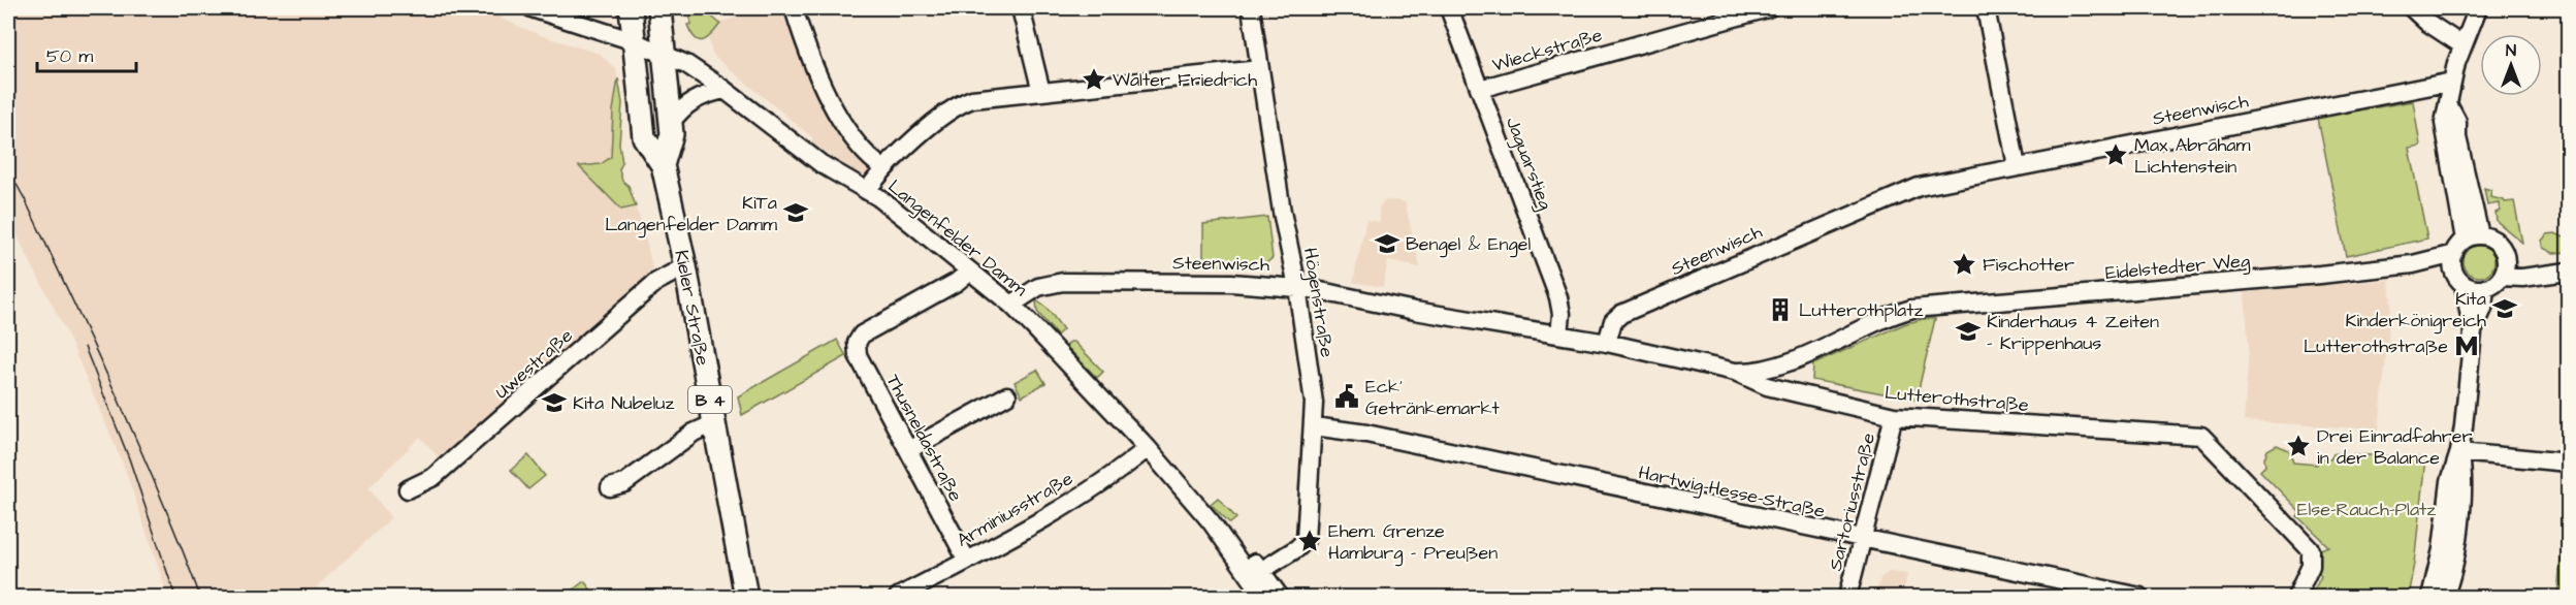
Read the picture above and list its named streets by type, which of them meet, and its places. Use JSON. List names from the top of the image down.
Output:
{
  "streets": {
    "main road": ["Kieler Straße", "B 4"],
    "street": [
      "Wieckstraße",
      "Steenwisch",
      "Jaguarstieg",
      "Langenfelder Damm",
      "Eidelstedter Weg",
      "Högenstraße",
      "Uwestraße",
      "Lutterothstraße",
      "Thusneldastraße",
      "Hartwig-Hesse-Straße",
      "Sartoriusstraße",
      "Arminiusstraße"
    ]
  },
  "crossings": [
    ["Wieckstraße", "Jaguarstieg"],
    ["Steenwisch", "Jaguarstieg"],
    ["Steenwisch", "Langenfelder Damm"],
    ["Steenwisch", "Högenstraße"],
    ["Steenwisch", "Lutterothstraße"],
    ["Langenfelder Damm", "Högenstraße"],
    ["Langenfelder Damm", "Kieler Straße"],
    ["Langenfelder Damm", "Thusneldastraße"],
    ["Langenfelder Damm", "Arminiusstraße"],
    ["Eidelstedter Weg", "Lutterothstraße"],
    ["Högenstraße", "Hartwig-Hesse-Straße"],
    ["Kieler Straße", "Uwestraße"],
    ["Lutterothstraße", "Sartoriusstraße"],
    ["Thusneldastraße", "Arminiusstraße"],
    ["Hartwig-Hesse-Straße", "Sartoriusstraße"]
  ],
  "parks": ["Else-Rauch-Platz"],
  "places": {
    "place": [
      "Walter Friedrich",
      "Max Abraham Lichtenstein",
      "Fischotter",
      "Drei Einradfahrer in der Balance",
      "Ehem. Grenze Hamburg - Preußen"
    ],
    "school or university": [
      "KiTa Langenfelder Damm",
      "Bengel & Engel",
      "Kita Kinderkönigreich",
      "Kinderhaus 4 Zeiten - Krippenhaus",
      "Kita Nubeluz"
    ],
    "building": ["Lutterothplatz"],
    "metro station": ["Lutterothstraße"],
    "public building": ["Eck' Getränkemarkt"]
  },
  "scale_bar": "50 m",
  "north": "top"
}
